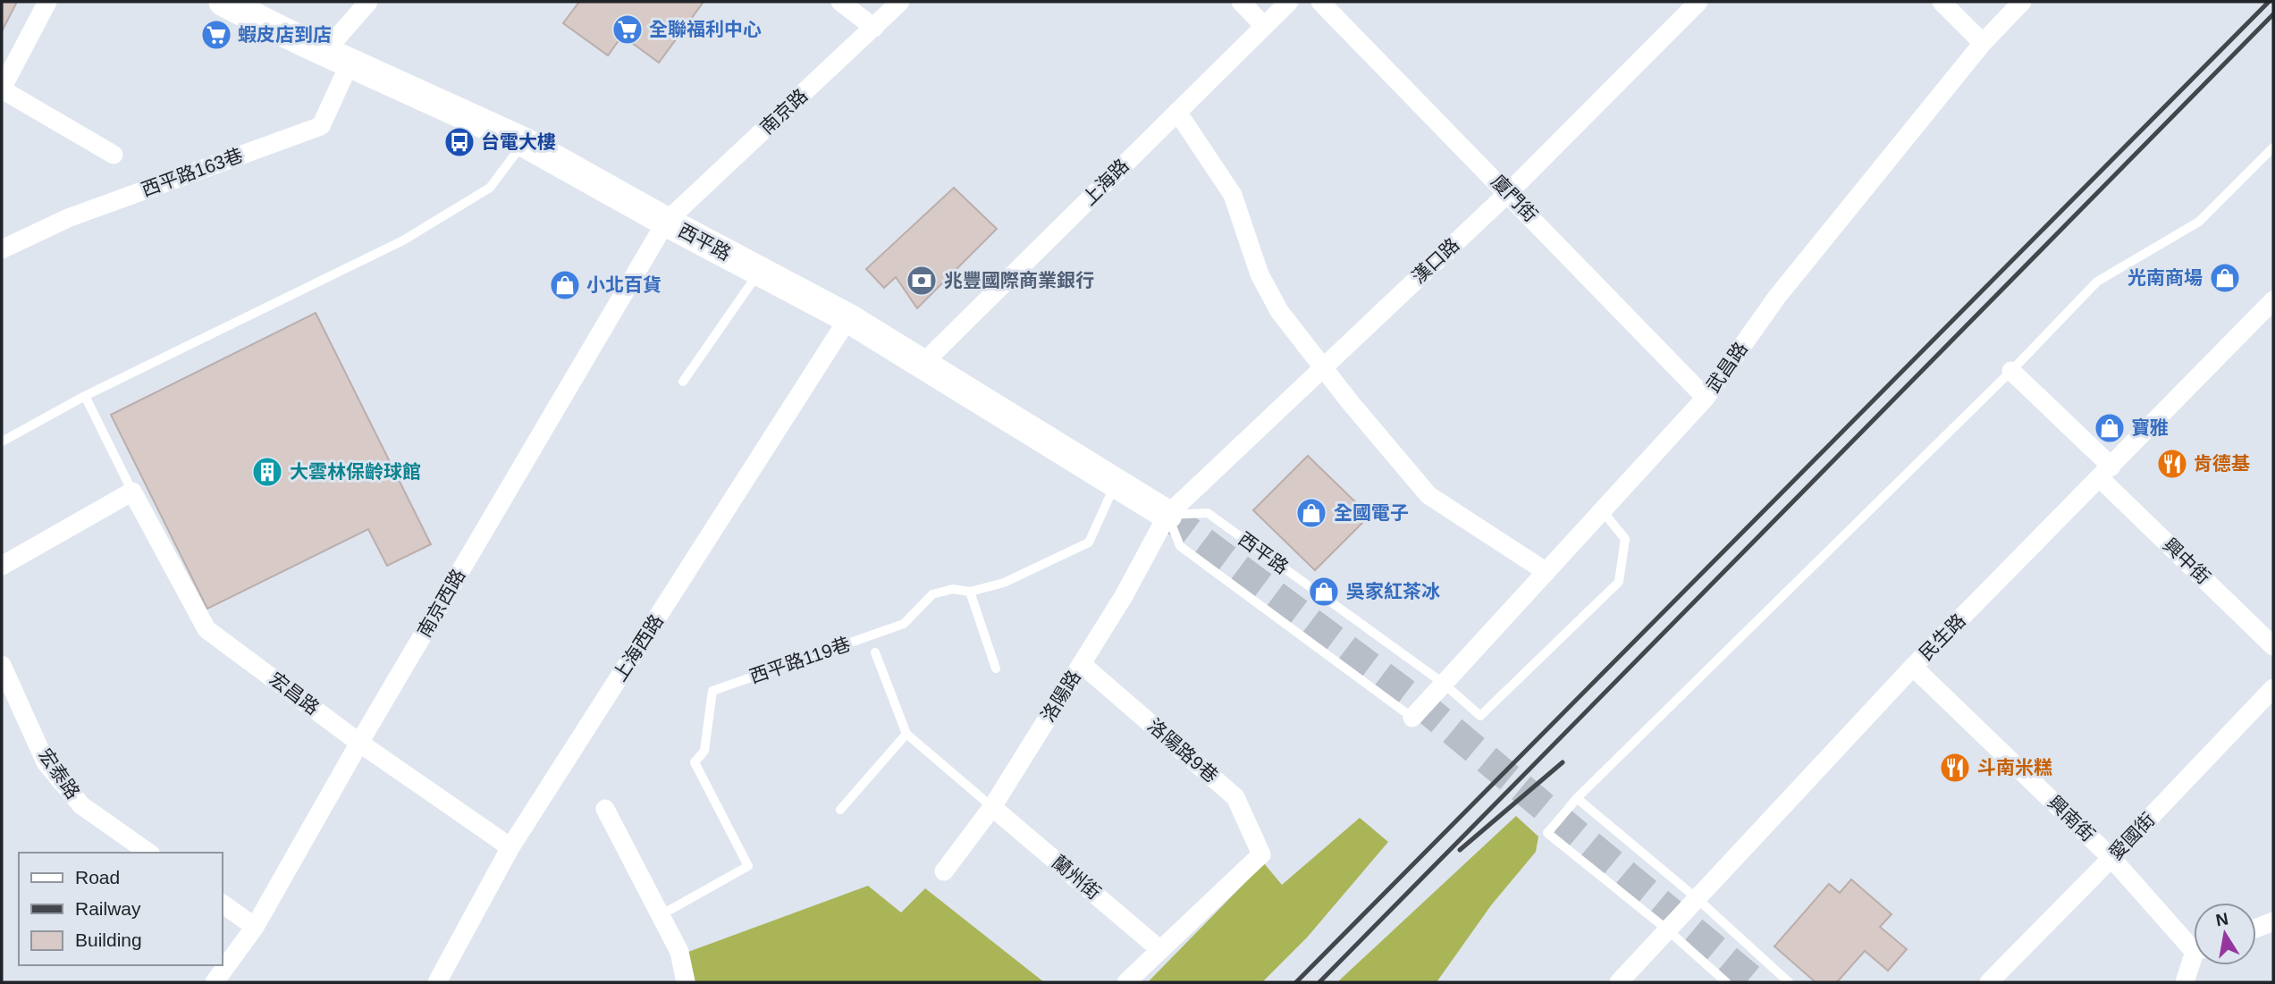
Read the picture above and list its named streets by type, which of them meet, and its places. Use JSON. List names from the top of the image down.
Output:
{
  "streets": {
    "main road": ["西平路"],
    "street": [
      "南京路",
      "西平路163巷",
      "上海路",
      "廈門街",
      "漢口路",
      "武昌路",
      "興中街",
      "南京西路",
      "民生路",
      "上海西路",
      "宏昌路",
      "洛陽路",
      "洛陽路9巷",
      "宏泰路",
      "興南街",
      "愛國街",
      "蘭州街"
    ],
    "lane": ["西平路119巷"]
  },
  "crossings": [
    ["南京路", "西平路"],
    ["南京路", "南京西路"],
    ["西平路163巷", "西平路"],
    ["上海路", "西平路"],
    ["廈門街", "漢口路"],
    ["廈門街", "武昌路"],
    ["西平路", "漢口路"],
    ["西平路", "武昌路"],
    ["西平路", "南京西路"],
    ["西平路", "上海西路"],
    ["西平路", "西平路119巷"],
    ["西平路", "洛陽路"],
    ["漢口路", "洛陽路"],
    ["興中街", "民生路"],
    ["南京西路", "宏昌路"],
    ["民生路", "興南街"],
    ["上海西路", "宏昌路"],
    ["洛陽路", "洛陽路9巷"],
    ["洛陽路", "蘭州街"],
    ["洛陽路9巷", "蘭州街"],
    ["興南街", "愛國街"]
  ],
  "places": {
    "supermarket": ["全聯福利中心", "蝦皮店到店"],
    "bus stop": ["台電大樓"],
    "shop": [
      "光南商場",
      "小北百貨",
      "寶雅",
      "全國電子",
      "吳家紅茶冰"
    ],
    "bank": ["兆豐國際商業銀行"],
    "restaurant": ["肯德基", "斗南米糕"],
    "building": ["大雲林保齡球館"]
  },
  "legend": ["Road", "Railway", "Building"],
  "north": "top"
}
